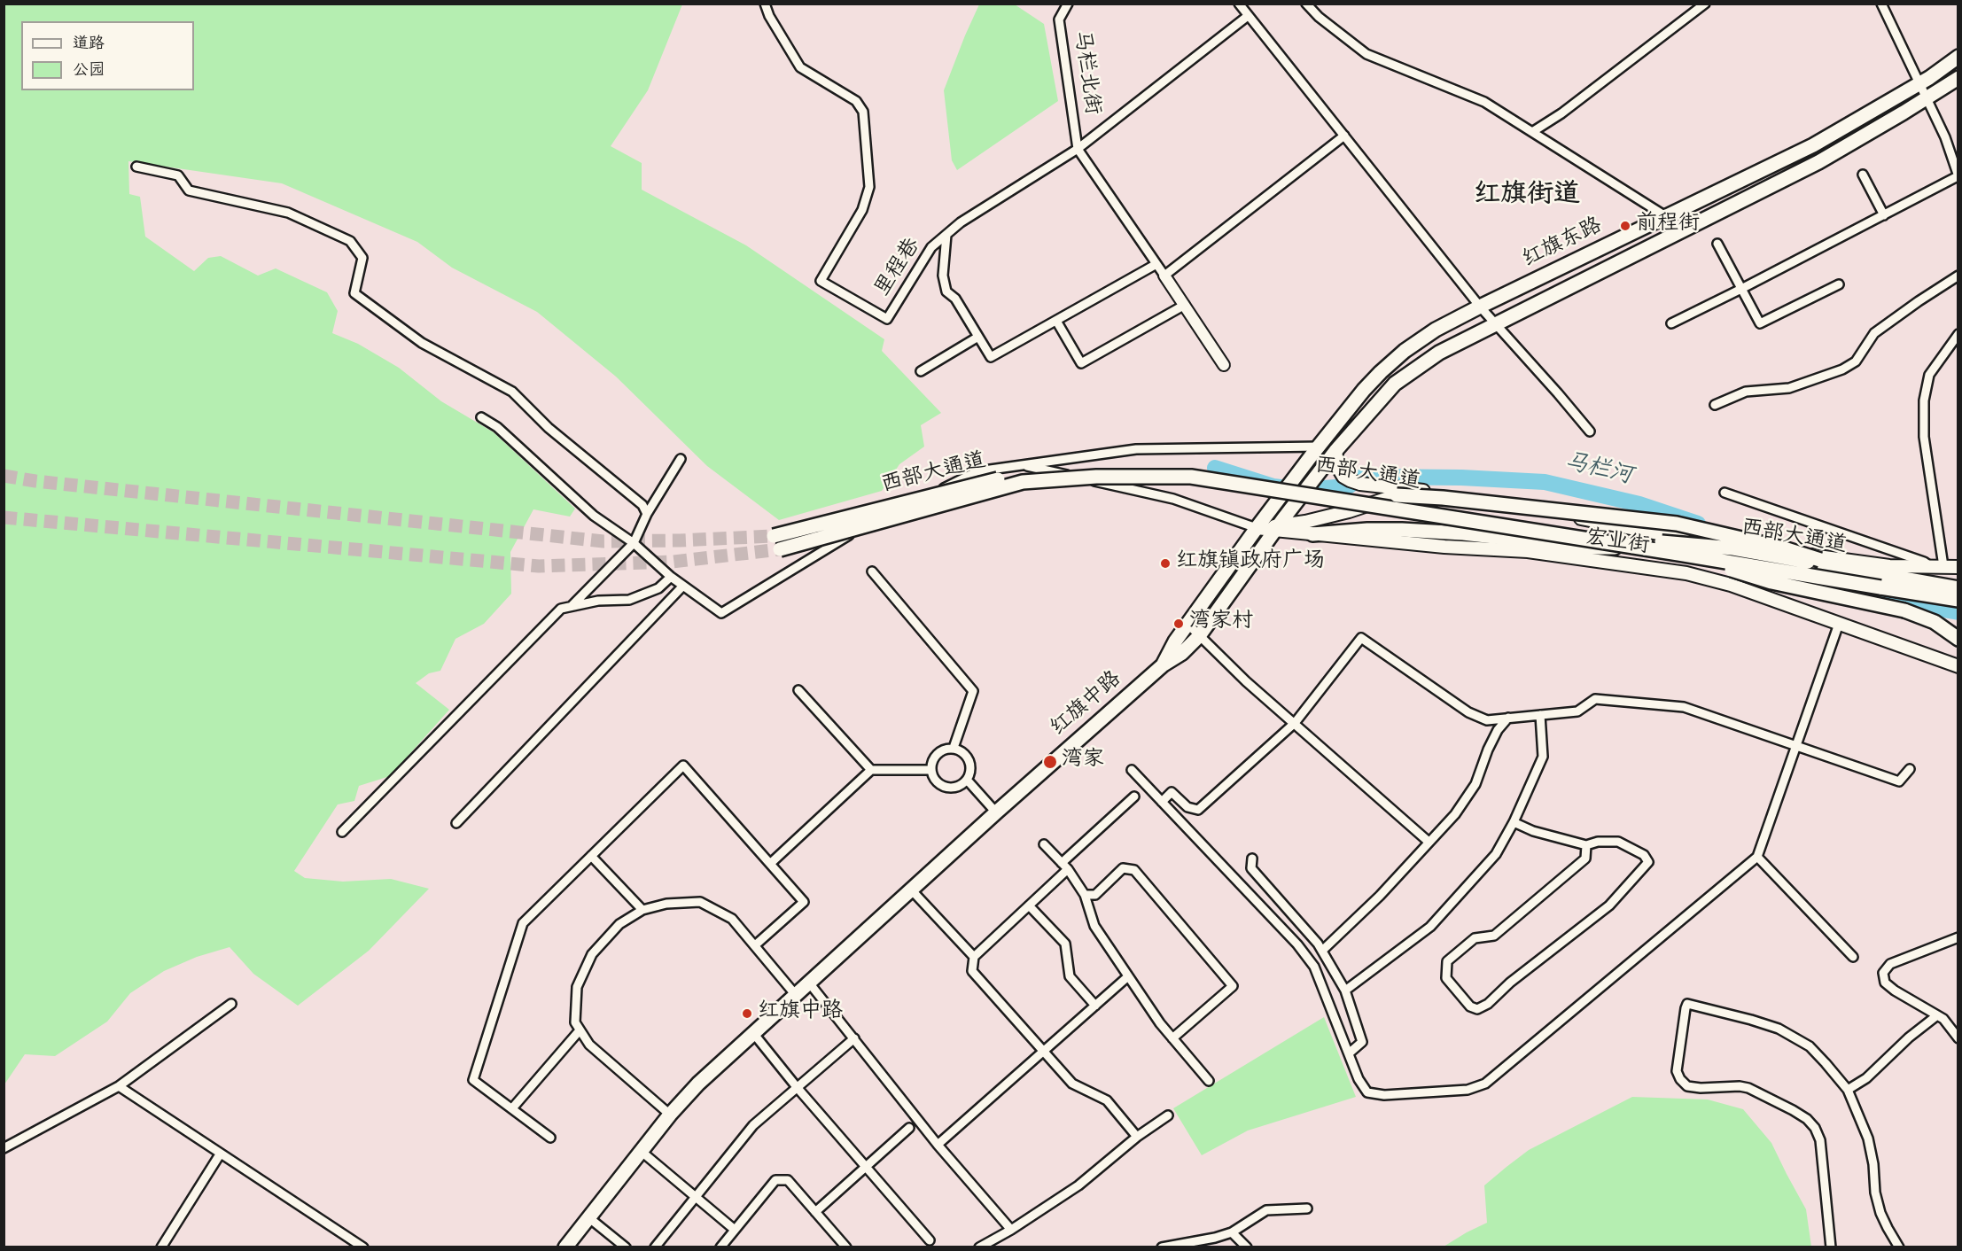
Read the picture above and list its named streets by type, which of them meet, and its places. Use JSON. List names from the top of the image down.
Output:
{
  "streets": {
    "main road": [
      "红旗东路",
      "西部大通道",
      "宏业街",
      "红旗中路"
    ],
    "street": ["马栏北街", "里程巷"]
  },
  "crossings": [
    ["马栏北街", "里程巷"],
    ["红旗东路", "宏业街"],
    ["红旗东路", "红旗中路"],
    ["宏业街", "红旗中路"]
  ],
  "districts": ["红旗街道"],
  "water": ["马栏河"],
  "places": [
    "前程街",
    "红旗镇政府广场",
    "湾家村",
    "湾家",
    "红旗中路"
  ],
  "legend": ["道路", "公园"]
}
